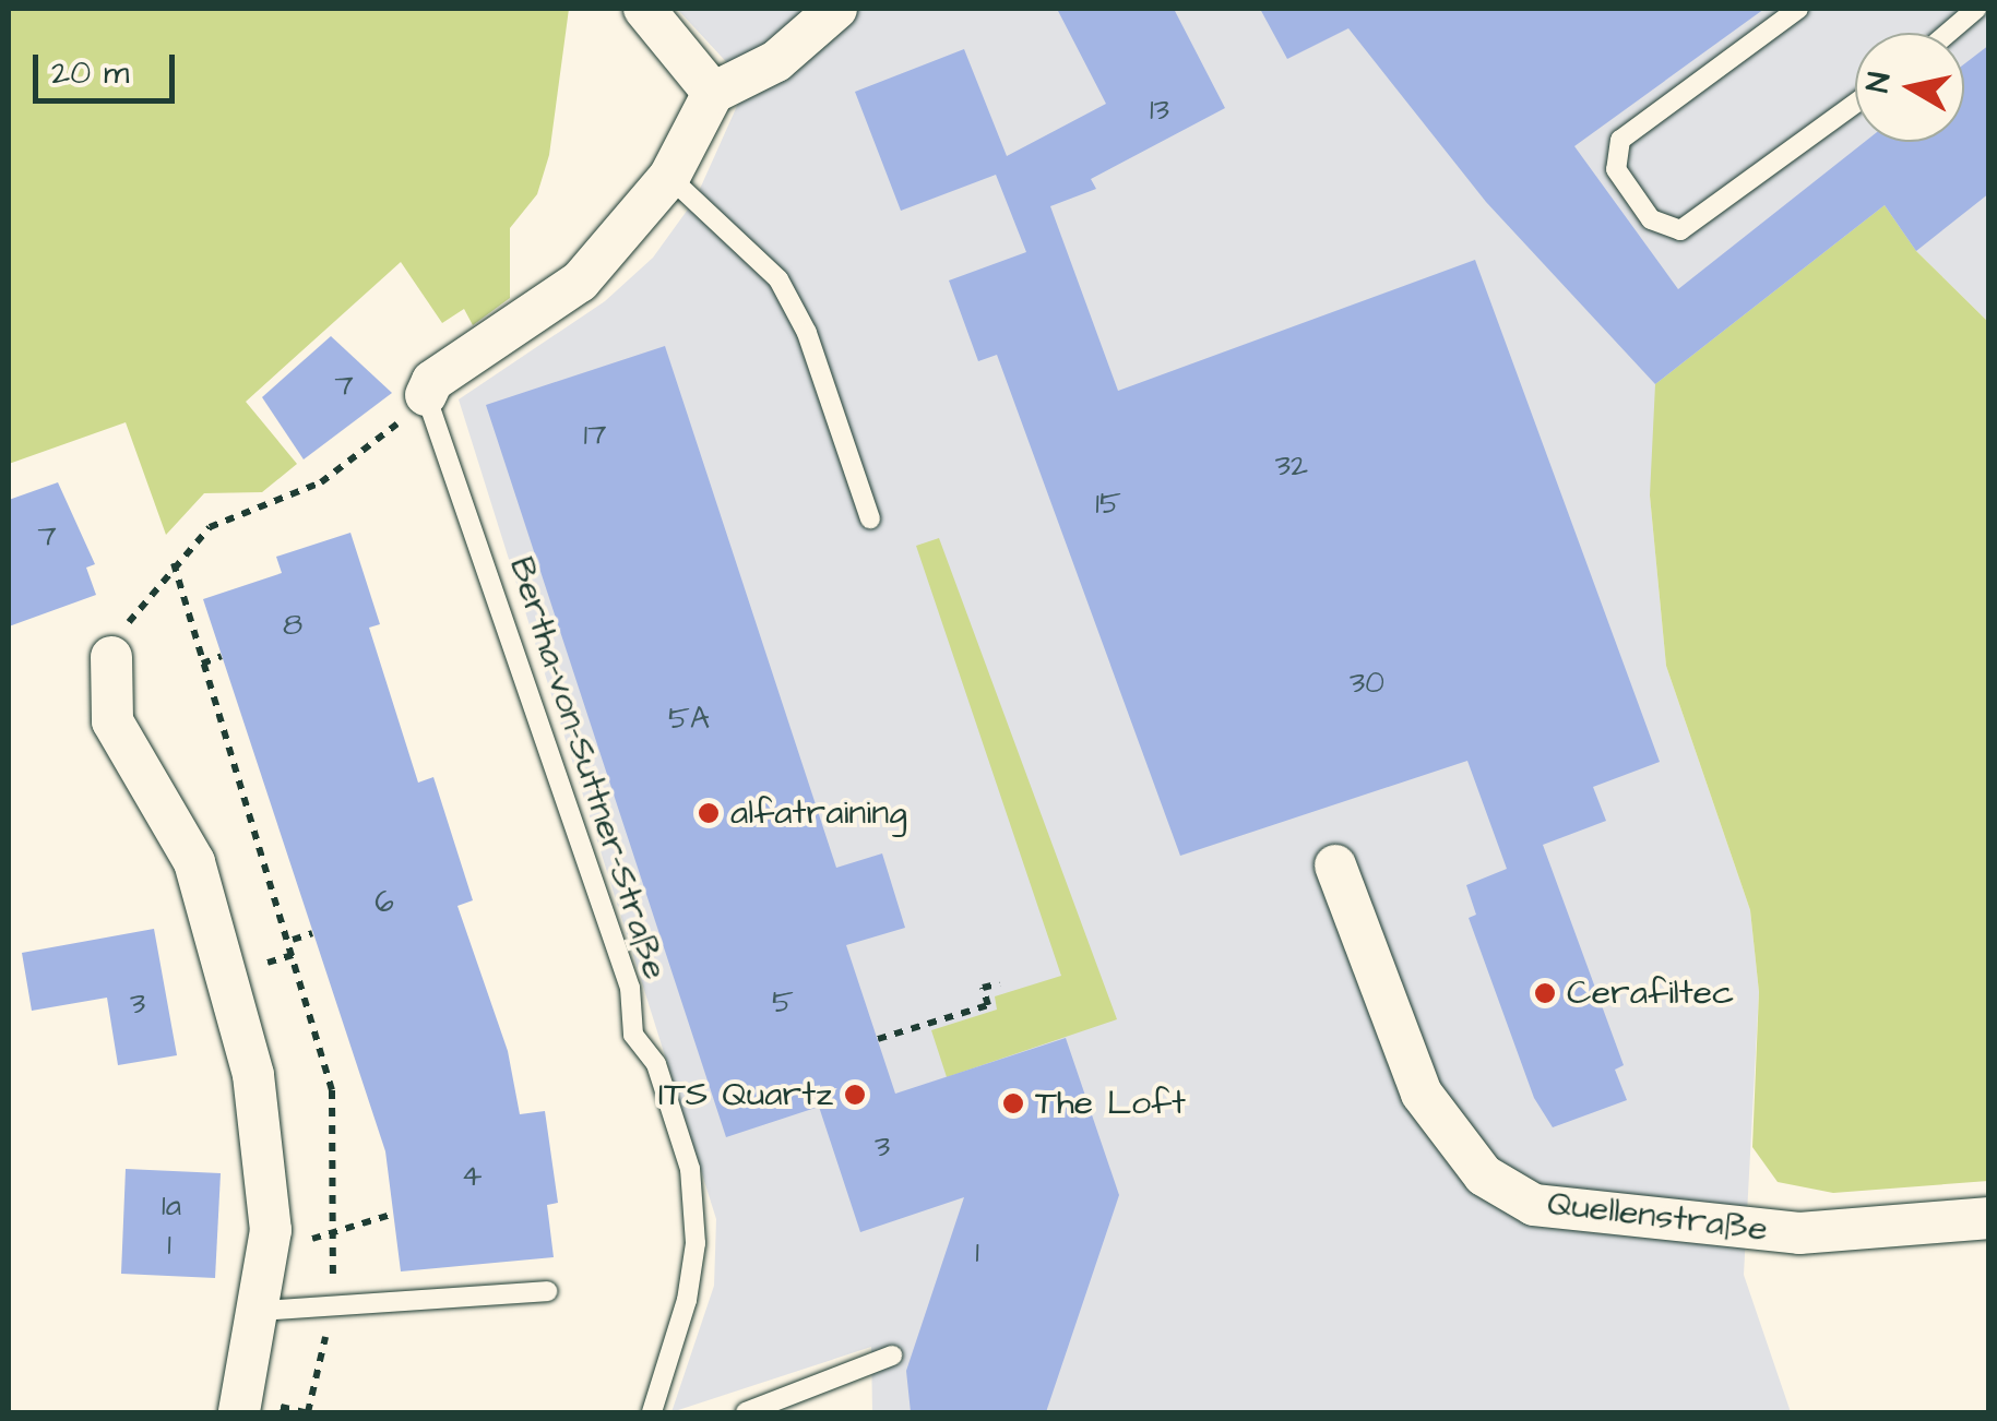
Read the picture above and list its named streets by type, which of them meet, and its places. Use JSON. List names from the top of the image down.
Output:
{
  "streets": {
    "street": ["Quellenstraße"],
    "lane": ["Bertha-von-Suttner-Straße"]
  },
  "places": [
    "alfatraining",
    "Cerafiltec",
    "ITS Quartz",
    "The Loft"
  ],
  "house_numbers": [
    "13",
    "7",
    "17",
    "32",
    "15",
    "7",
    "8",
    "30",
    "5A",
    "6",
    "5",
    "3",
    "3",
    "4",
    "1a",
    "1",
    "1"
  ],
  "scale_bar": "20 m",
  "north": "left"
}
